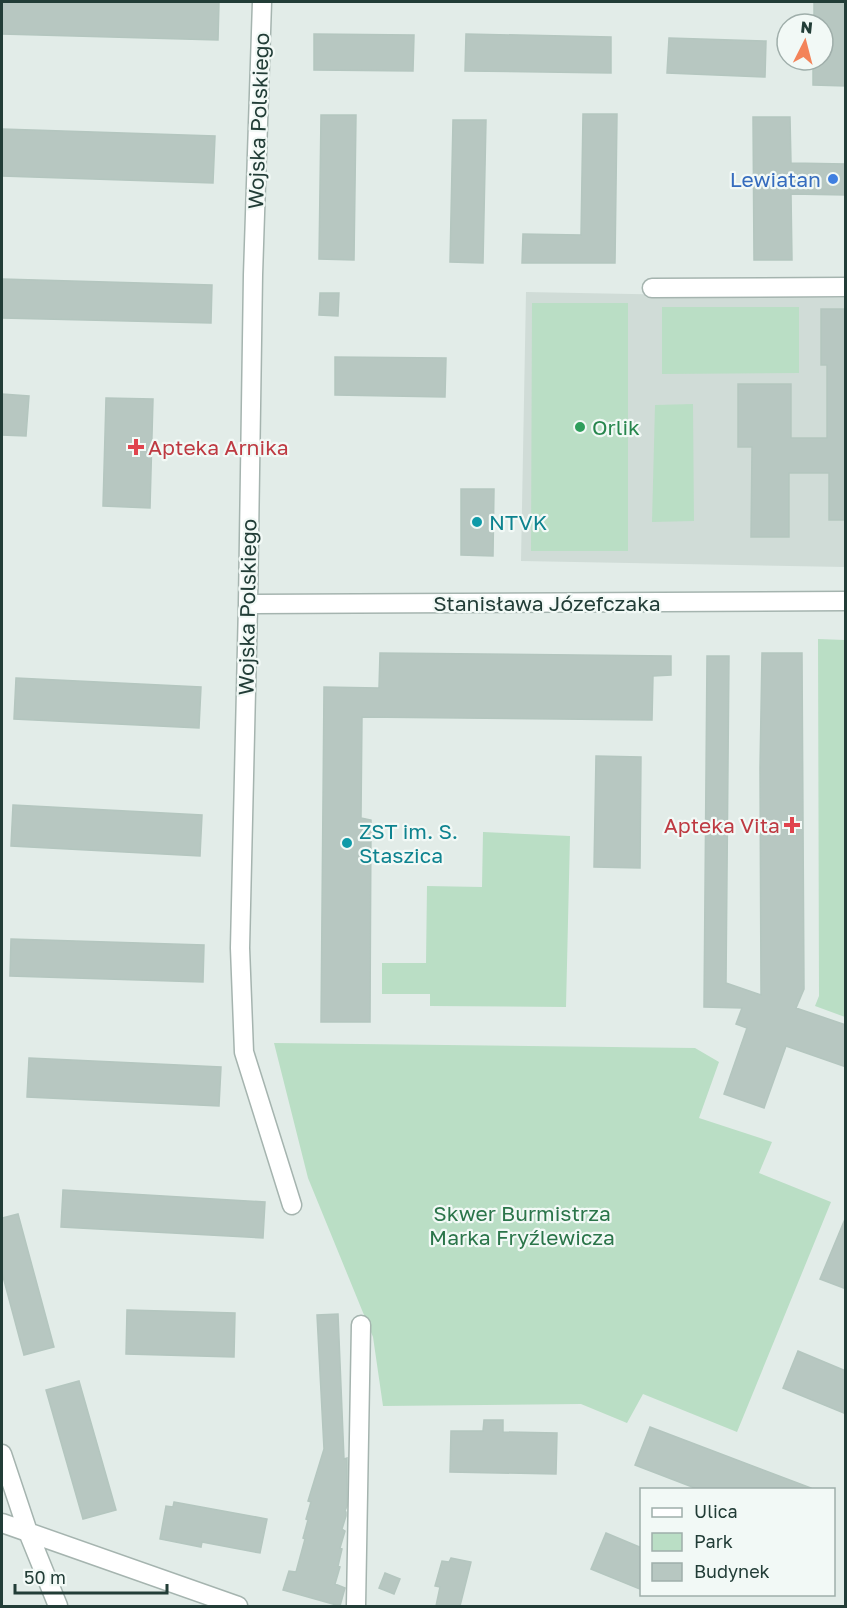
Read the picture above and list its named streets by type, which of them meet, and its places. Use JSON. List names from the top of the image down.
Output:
{
  "streets": {
    "street": ["Wojska Polskiego", "Stanisława Józefczaka"]
  },
  "crossings": [
    ["Wojska Polskiego", "Stanisława Józefczaka"]
  ],
  "parks": ["Skwer Burmistrza Marka Fryźlewicza"],
  "places": {
    "other": [
      "Lewiatan",
      "Orlik",
      "NTVK",
      "ZST im. S. Staszica"
    ],
    "health": ["Apteka Arnika", "Apteka Vita"]
  },
  "legend": ["Ulica", "Park", "Budynek"],
  "scale_bar": "50 m",
  "north": "top"
}
